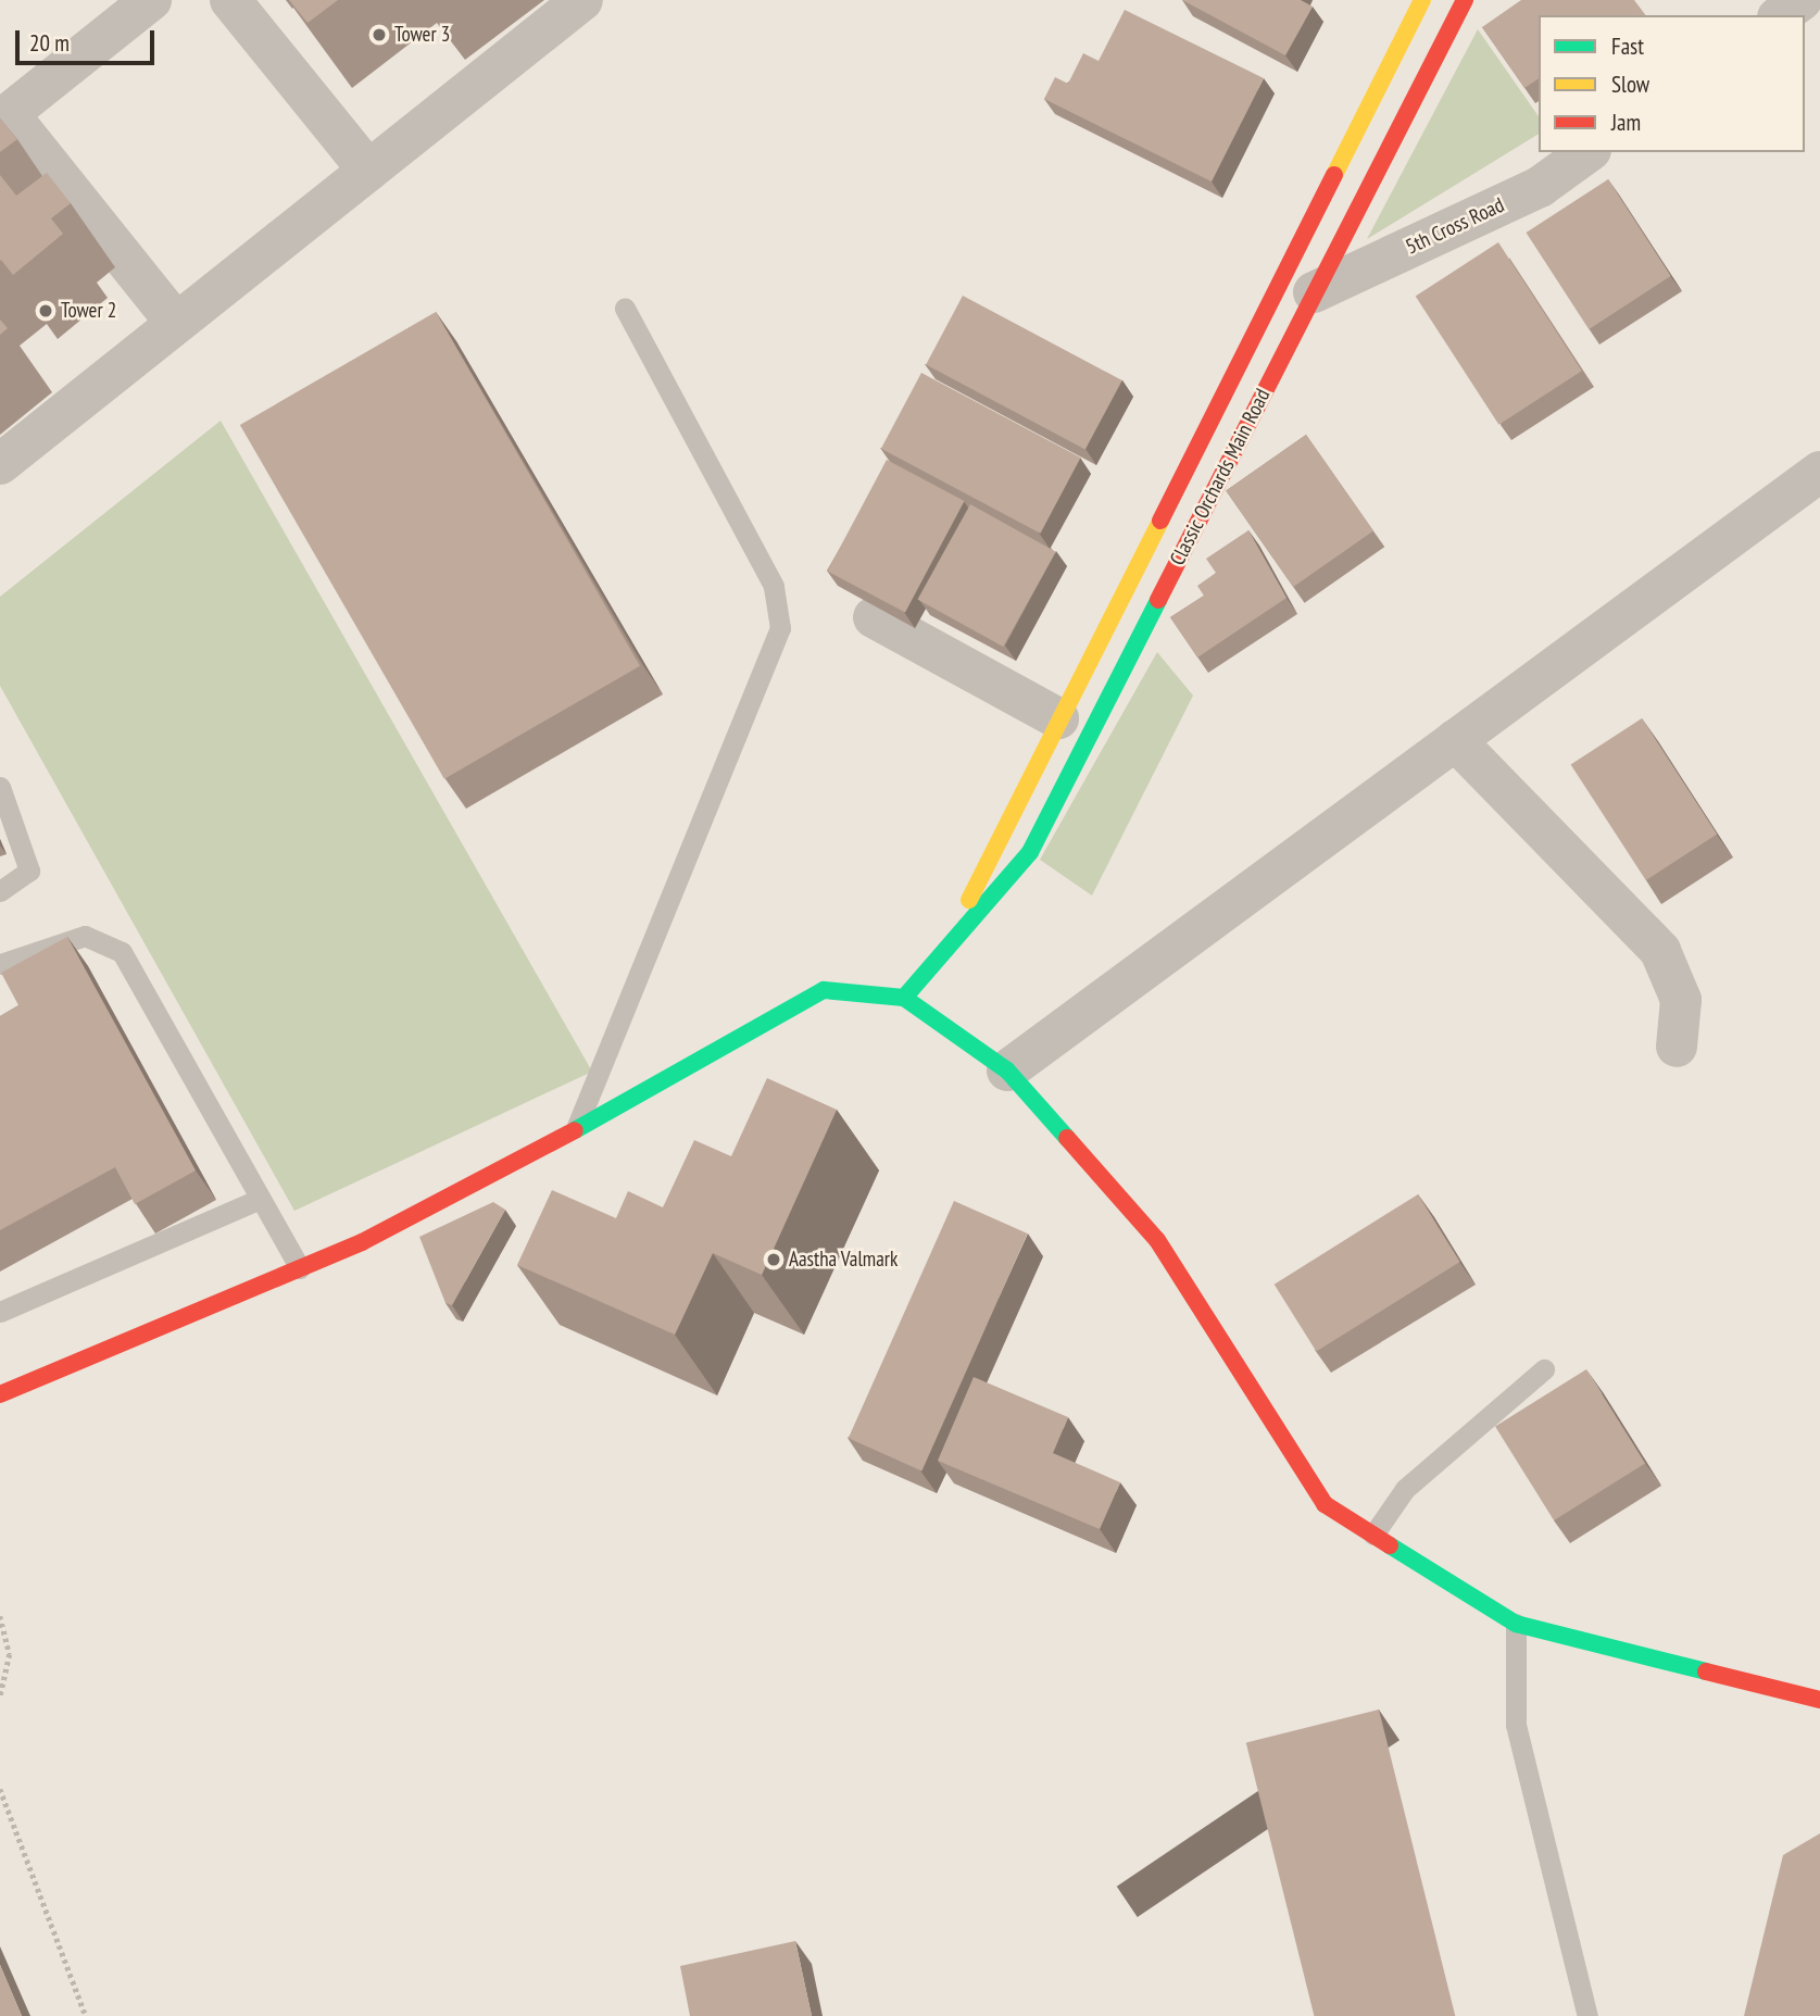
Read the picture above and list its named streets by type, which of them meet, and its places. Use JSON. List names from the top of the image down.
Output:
{
  "streets": {
    "street": ["5th Cross Road", "Classic Orchards Main Road"]
  },
  "crossings": [
    ["5th Cross Road", "Classic Orchards Main Road"]
  ],
  "places": ["Tower 3", "Tower 2", "Aastha Valmark"],
  "legend": ["Fast", "Slow", "Jam"],
  "scale_bar": "20 m"
}
